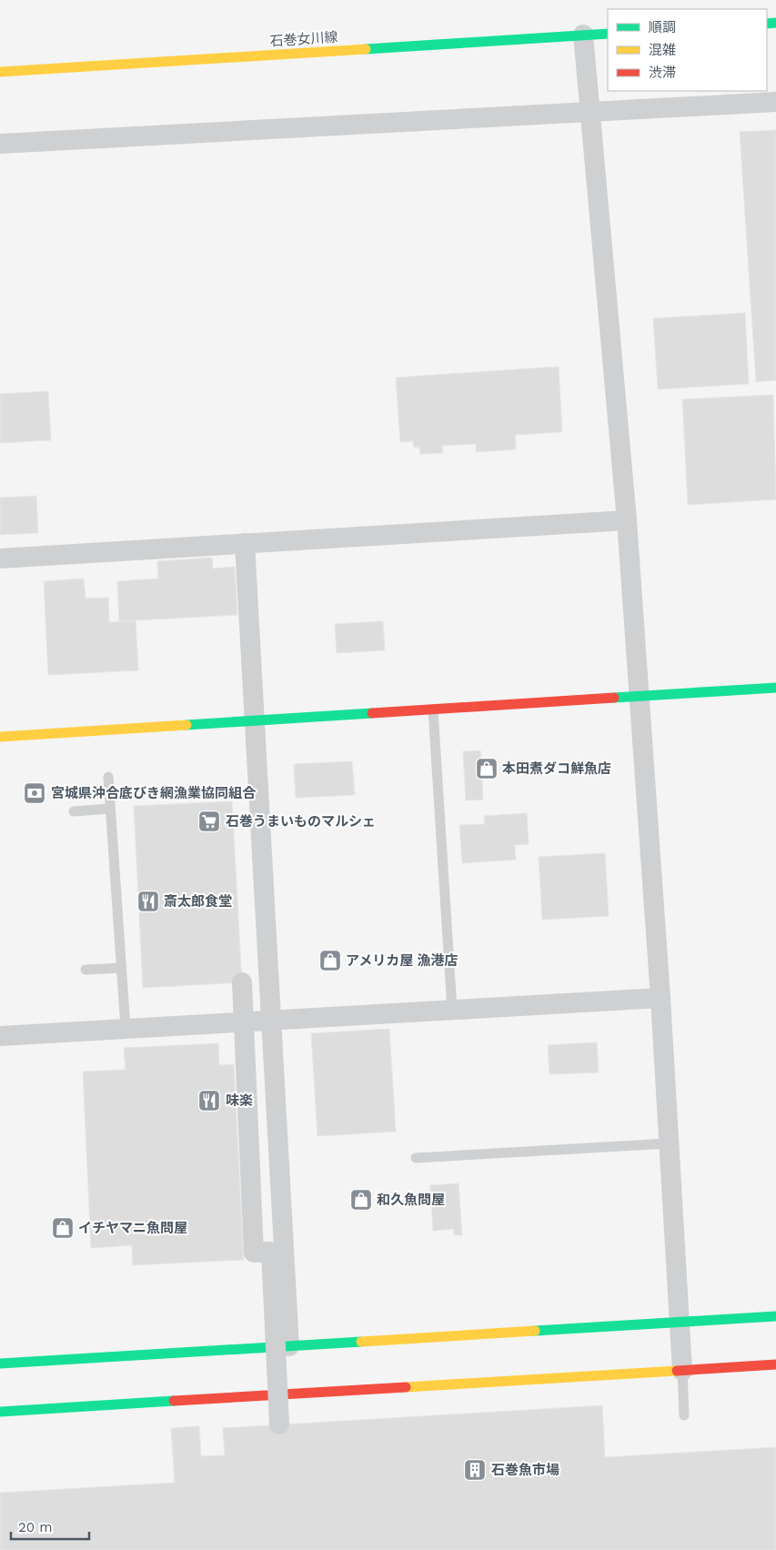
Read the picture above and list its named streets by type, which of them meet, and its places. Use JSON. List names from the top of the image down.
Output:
{
  "streets": {
    "street": ["石巻女川線"]
  },
  "places": {
    "shop": [
      "本田煮ダコ鮮魚店",
      "アメリカ屋 漁港店",
      "和久魚問屋",
      "イチヤマニ魚問屋"
    ],
    "bank": ["宮城県沖合底びき網漁業協同組合"],
    "supermarket": ["石巻うまいものマルシェ"],
    "restaurant": ["斎太郎食堂", "味楽"],
    "building": ["石巻魚市場"]
  },
  "legend": ["順調", "混雑", "渋滞"],
  "scale_bar": "20 m"
}
